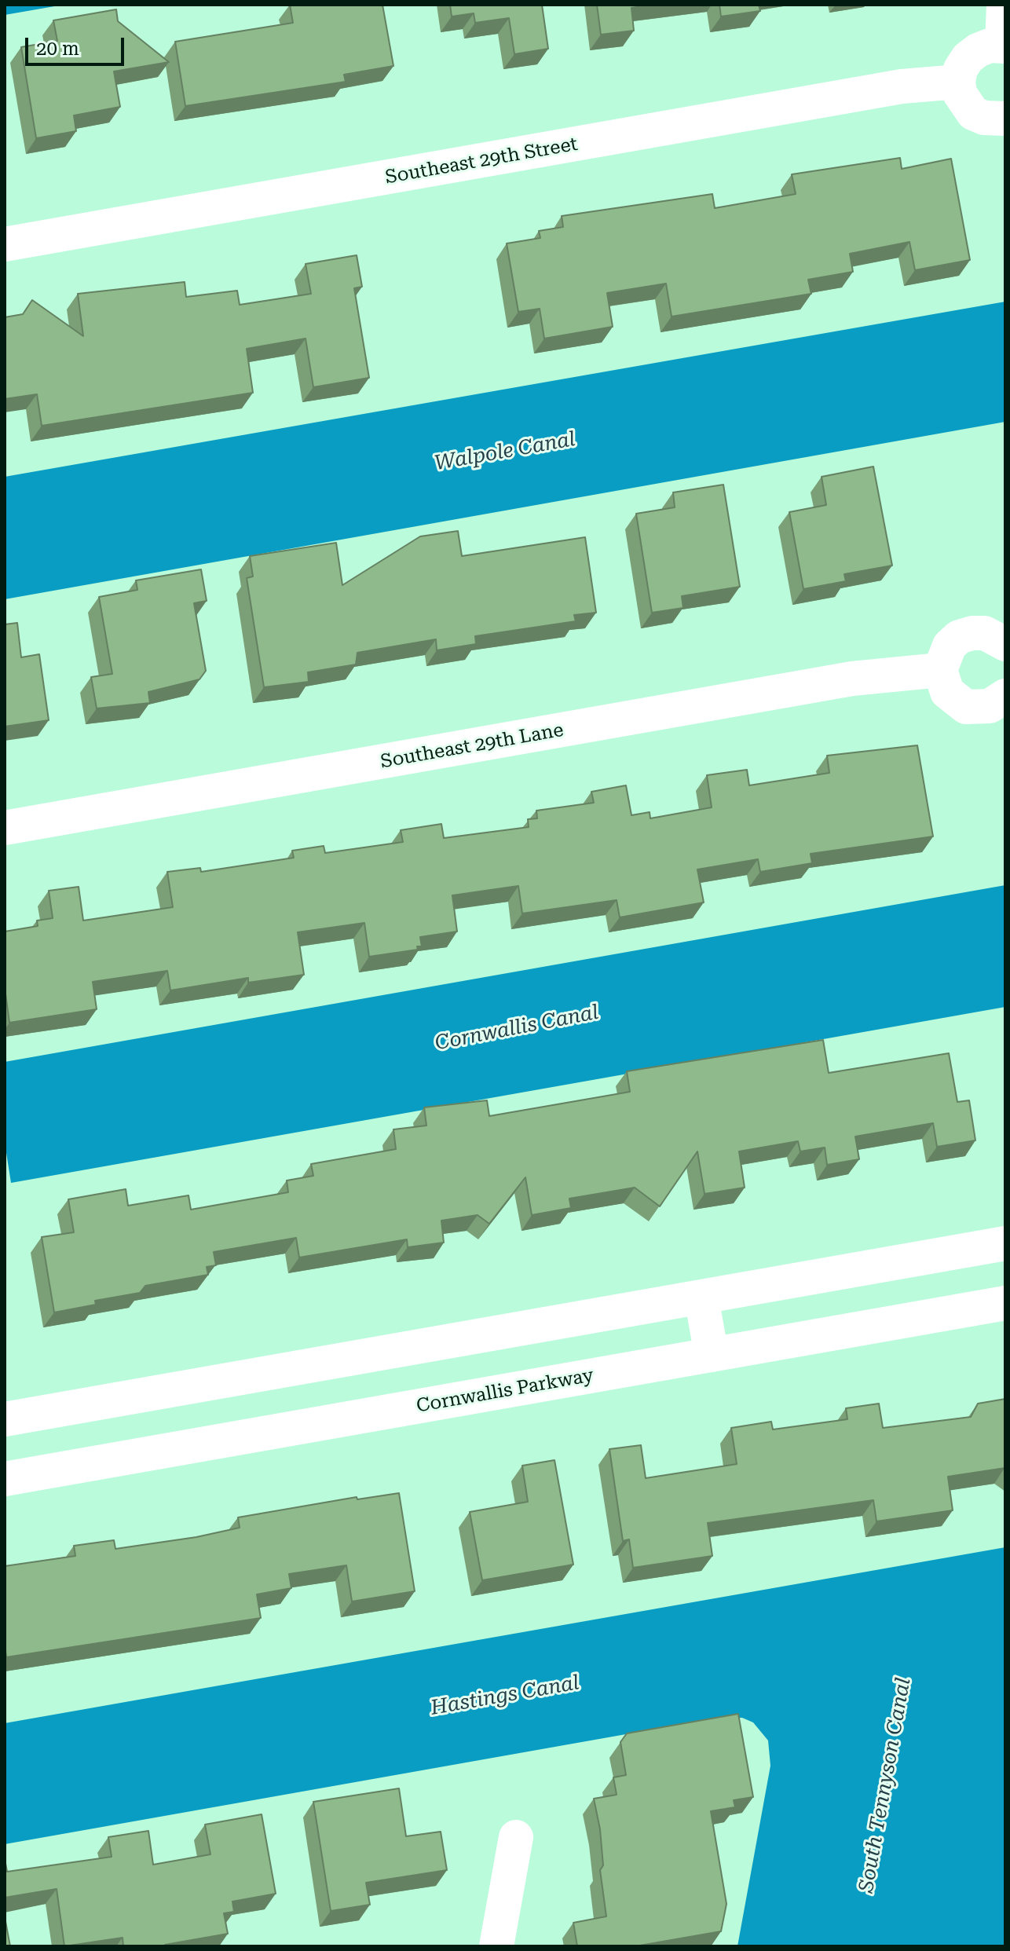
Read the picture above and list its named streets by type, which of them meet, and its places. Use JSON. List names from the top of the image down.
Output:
{
  "streets": {
    "street": ["Southeast 29th Street", "Southeast 29th Lane", "Cornwallis Parkway"]
  },
  "water": [
    "Walpole Canal",
    "Cornwallis Canal",
    "Hastings Canal",
    "South Tennyson Canal"
  ],
  "scale_bar": "20 m"
}
